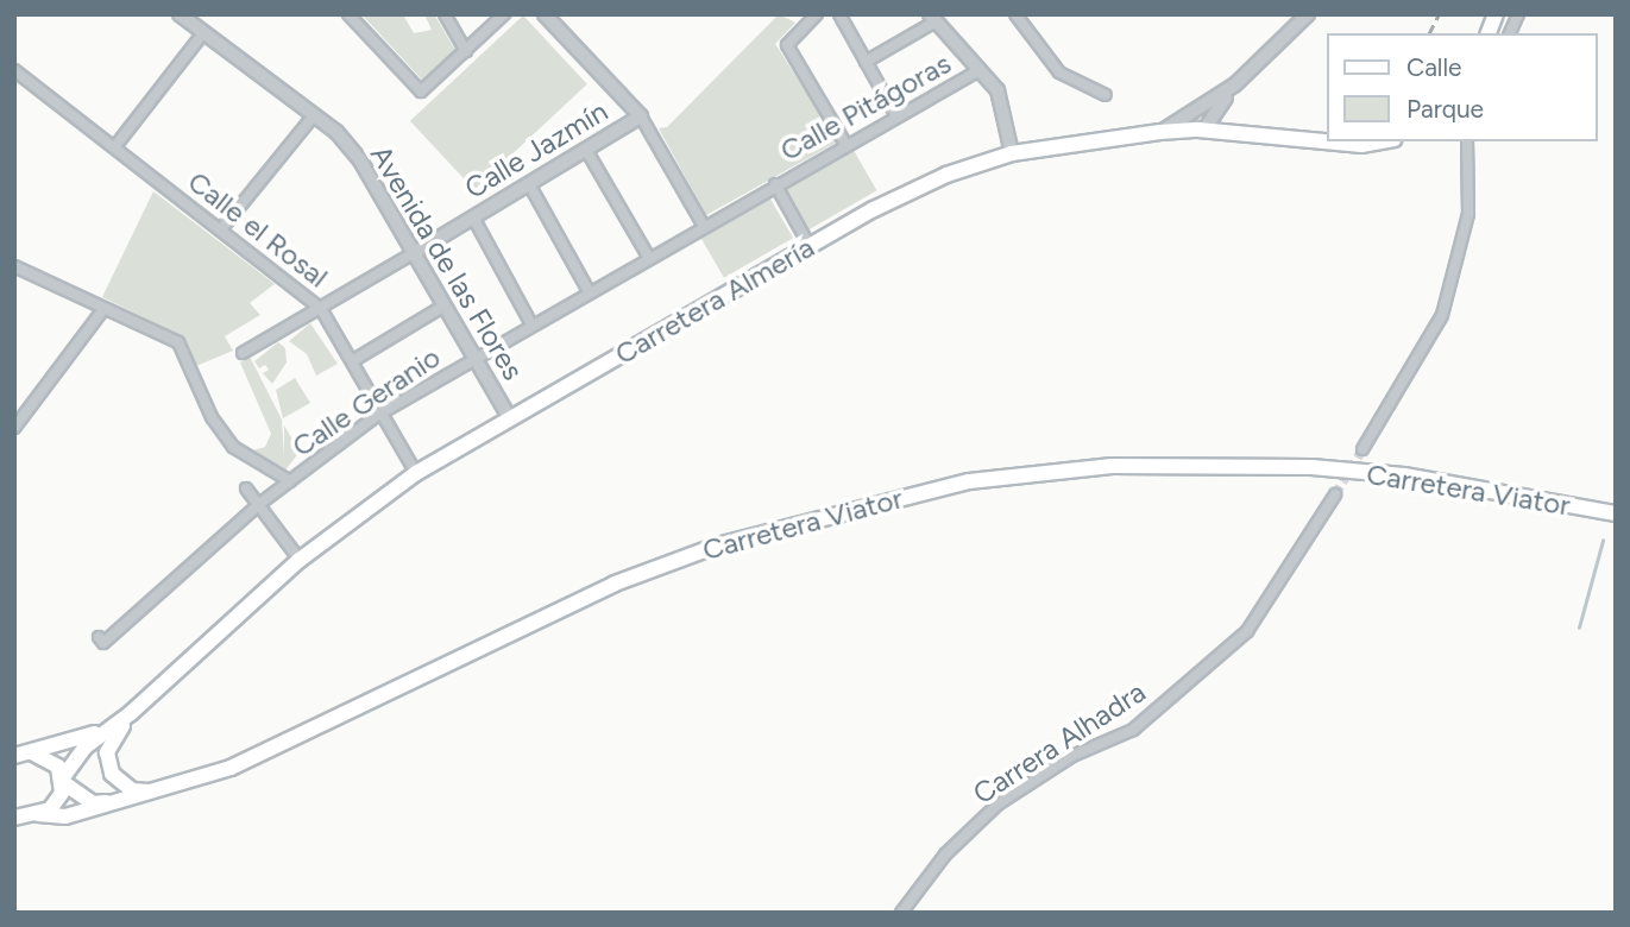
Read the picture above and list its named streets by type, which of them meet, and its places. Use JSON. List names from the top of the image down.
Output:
{
  "streets": {
    "main road": ["Carretera Almería", "Carretera Viator"],
    "street": [
      "Calle Pitágoras",
      "Calle Jazmín",
      "Calle el Rosal",
      "Avenida de las Flores",
      "Calle Geranio",
      "Carrera Alhadra"
    ]
  },
  "crossings": [
    ["Calle Pitágoras", "Calle Geranio"],
    ["Calle Jazmín", "Calle el Rosal"],
    ["Calle Jazmín", "Avenida de las Flores"],
    ["Calle el Rosal", "Carretera Almería"],
    ["Calle el Rosal", "Calle Geranio"],
    ["Avenida de las Flores", "Carretera Almería"],
    ["Avenida de las Flores", "Calle Geranio"]
  ],
  "legend": ["Calle", "Parque"]
}
